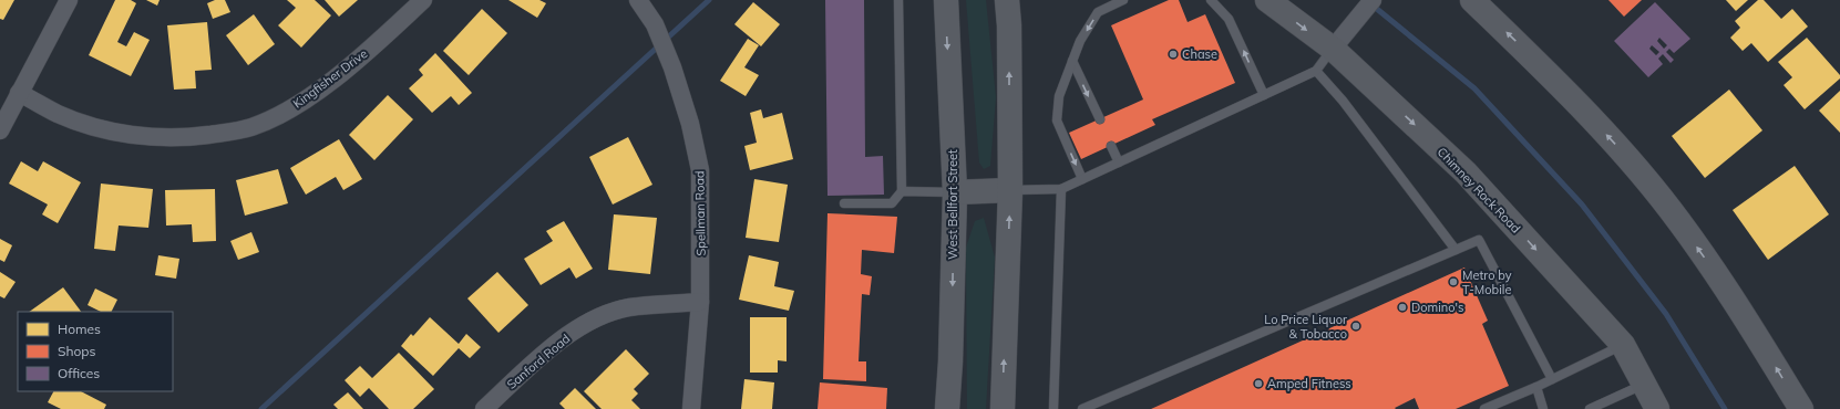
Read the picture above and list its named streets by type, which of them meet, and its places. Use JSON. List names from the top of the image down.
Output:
{
  "streets": {
    "main road": ["Chimney Rock Road", "West Bellfort Street"],
    "street": ["Kingfisher Drive", "Spellman Road", "Sanford Road"]
  },
  "crossings": [
    ["Spellman Road", "Sanford Road"]
  ],
  "places": [
    "Chase",
    "Metro by T-Mobile",
    "Domino's",
    "Lo Price Liquor & Tobacco",
    "Amped Fitness"
  ],
  "legend": ["Homes", "Shops", "Offices"]
}
